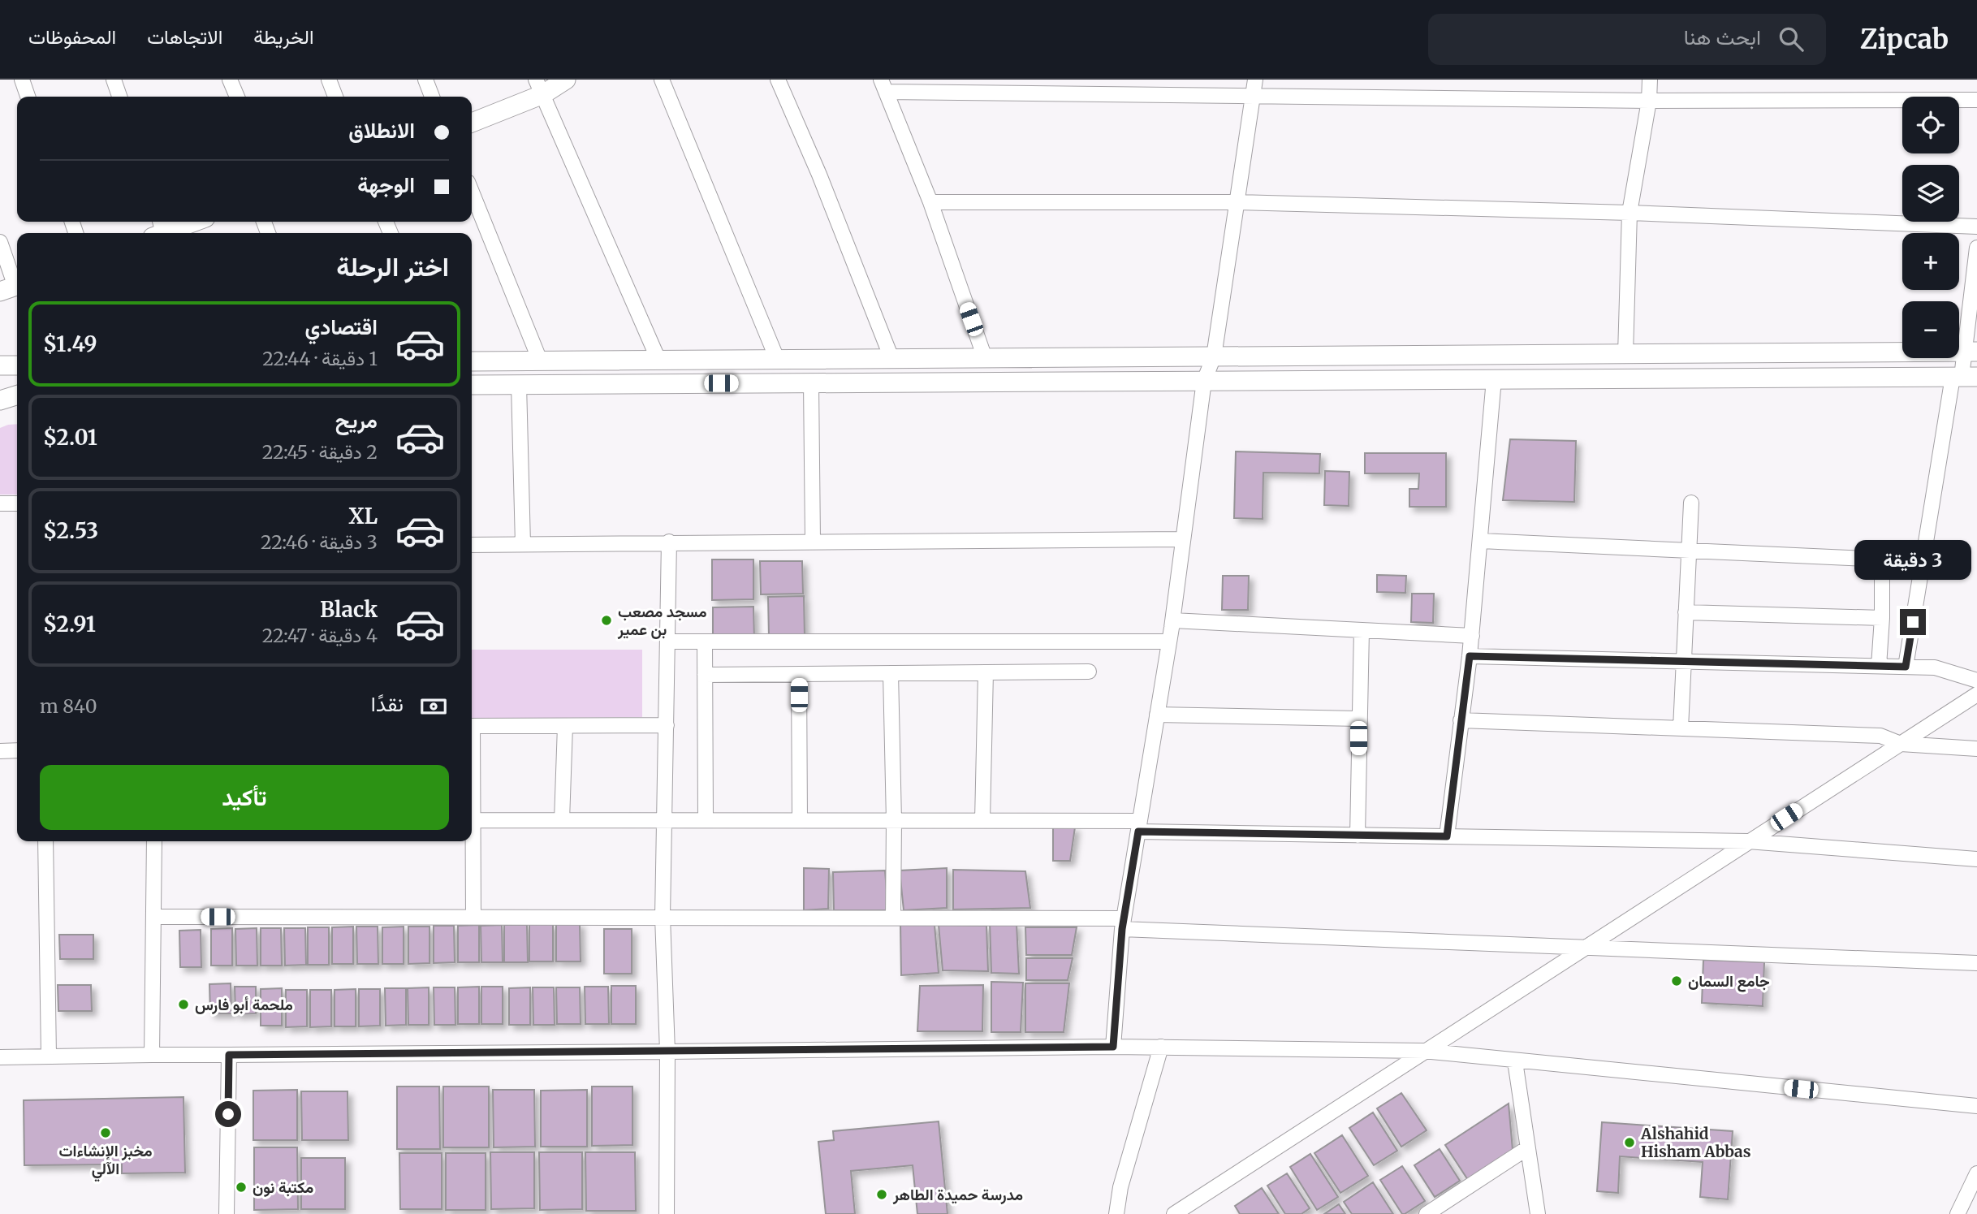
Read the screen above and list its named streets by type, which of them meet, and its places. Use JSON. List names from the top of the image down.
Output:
{
  "places": [
    "مسجد مصعب بن عمير",
    "جامع السمان",
    "ملحمة أبو فارس",
    "مخبز الإنشاءات الآلي",
    "Alshahid Hisham Abbas",
    "مكتبة نون",
    "مدرسة حميدة الطاهر"
  ],
  "page": {
    "header": "Zipcab",
    "search": "ابحث هنا",
    "nav": ["الخريطة", "الاتجاهات", "المحفوظات"],
    "map_buttons": ["+", "−"],
    "banner": ["الانطلاق", "الوجهة"],
    "heading": "اختر الرحلة",
    "list": [
      {
        "name": "اقتصادي",
        "note": "1 دقيقة · 22:44",
        "value": "$1.49"
      },
      {
        "name": "مريح",
        "note": "2 دقيقة · 22:45",
        "value": "$2.01"
      },
      {
        "name": "XL",
        "note": "3 دقيقة · 22:46",
        "value": "$2.53"
      },
      {
        "name": "Black",
        "note": "4 دقيقة · 22:47",
        "value": "$2.91"
      }
    ],
    "bubble": "3 دقيقة",
    "pay": ["نقدًا", "840 m"],
    "buttons": "تأكيد"
  }
}
